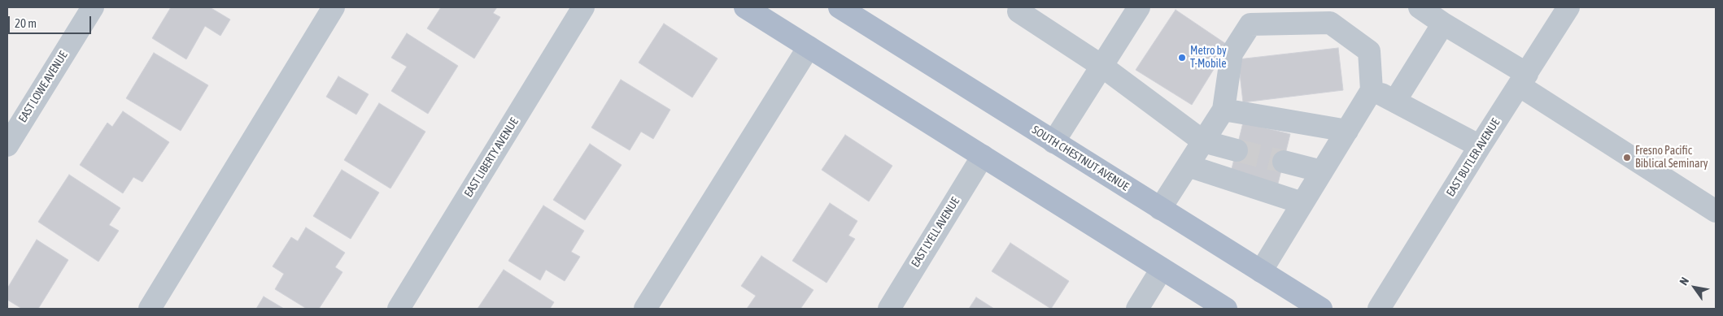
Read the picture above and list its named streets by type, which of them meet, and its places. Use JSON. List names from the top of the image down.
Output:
{
  "streets": {
    "main road": ["SOUTH CHESTNUT AVENUE"],
    "street": [
      "EAST LOWE AVENUE",
      "EAST LIBERTY AVENUE",
      "EAST BUTLER AVENUE",
      "EAST LYELL AVENUE"
    ]
  },
  "places": ["Metro by T-Mobile", "Fresno Pacific Biblical Seminary"],
  "scale_bar": "20 m",
  "north": "top left"
}
